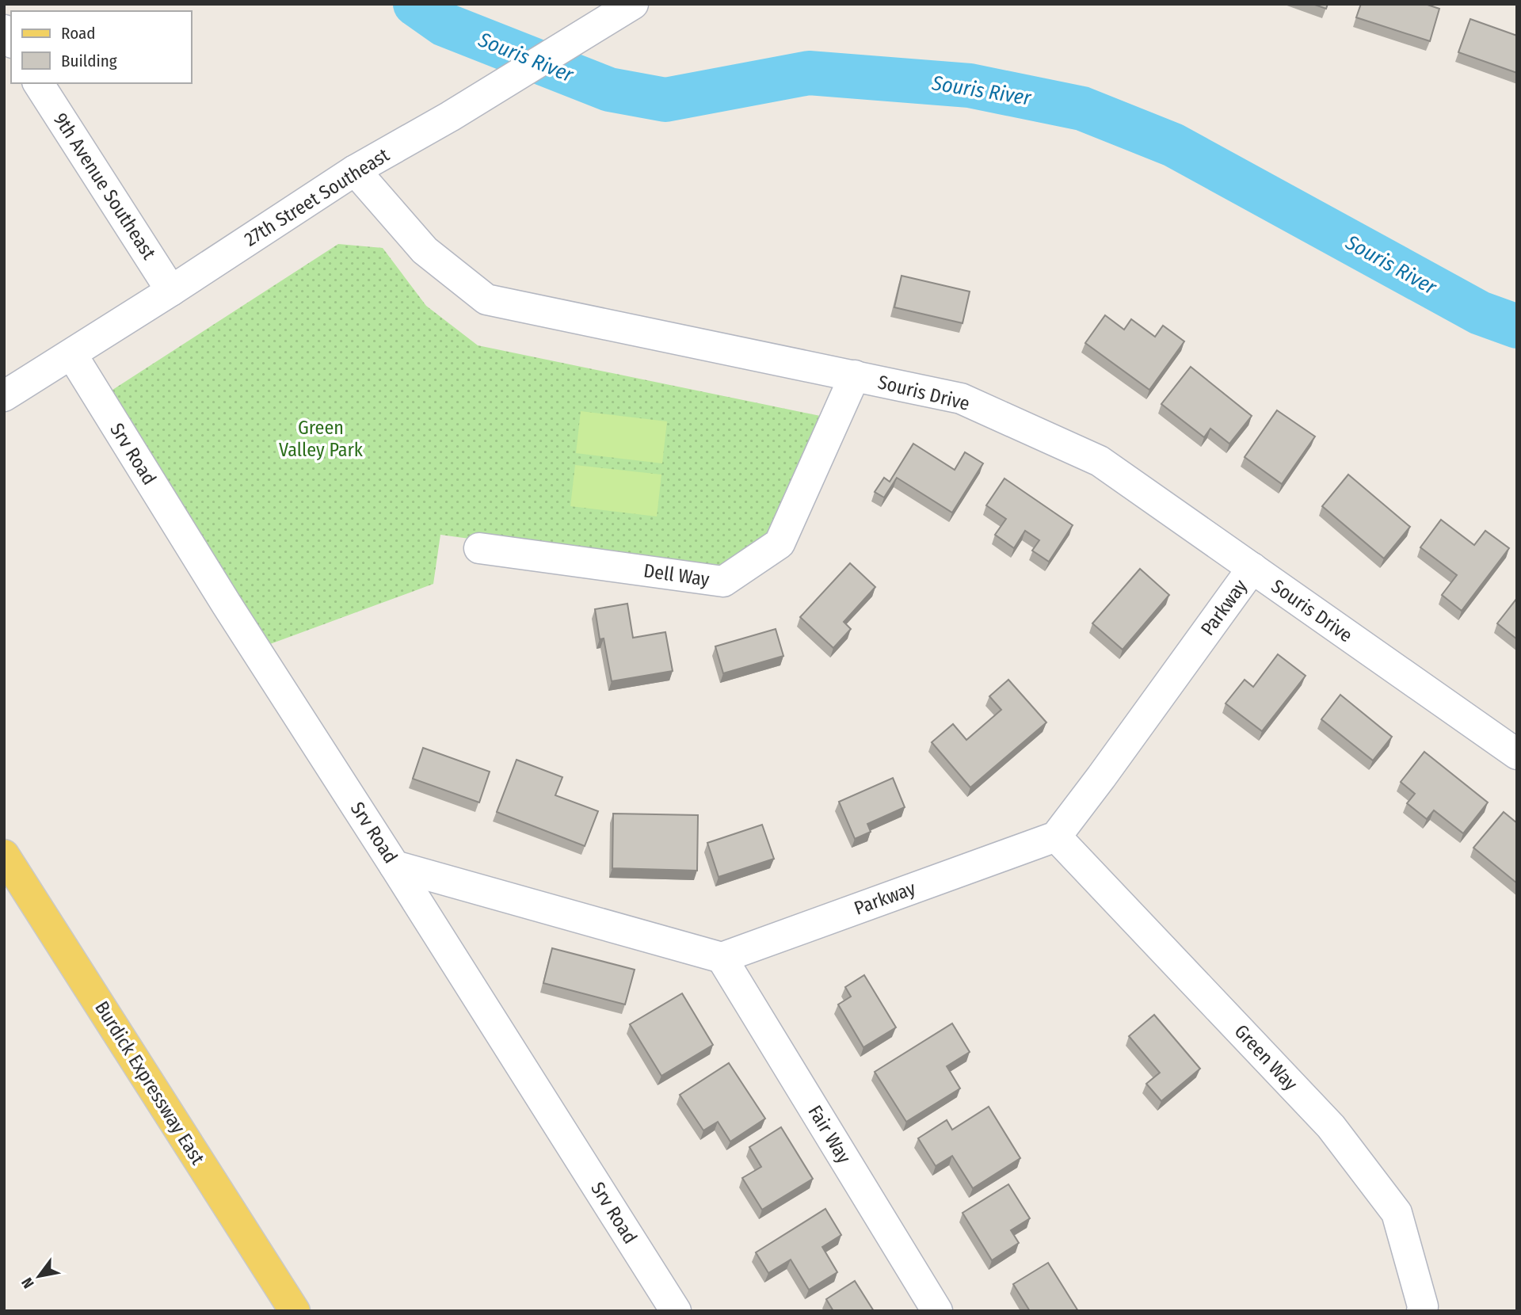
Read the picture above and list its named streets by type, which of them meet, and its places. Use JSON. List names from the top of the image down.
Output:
{
  "streets": {
    "main road": ["Burdick Expressway East"],
    "street": [
      "9th Avenue Southeast",
      "27th Street Southeast",
      "Souris Drive",
      "Srv Road",
      "Dell Way",
      "Parkway",
      "Green Way",
      "Fair Way"
    ]
  },
  "crossings": [
    ["9th Avenue Southeast", "27th Street Southeast"],
    ["27th Street Southeast", "Souris Drive"],
    ["27th Street Southeast", "Srv Road"],
    ["Souris Drive", "Dell Way"],
    ["Souris Drive", "Parkway"],
    ["Parkway", "Green Way"],
    ["Parkway", "Fair Way"]
  ],
  "water": ["Souris River"],
  "parks": ["Green Valley Park"],
  "legend": ["Road", "Building"],
  "north": "bottom left"
}
